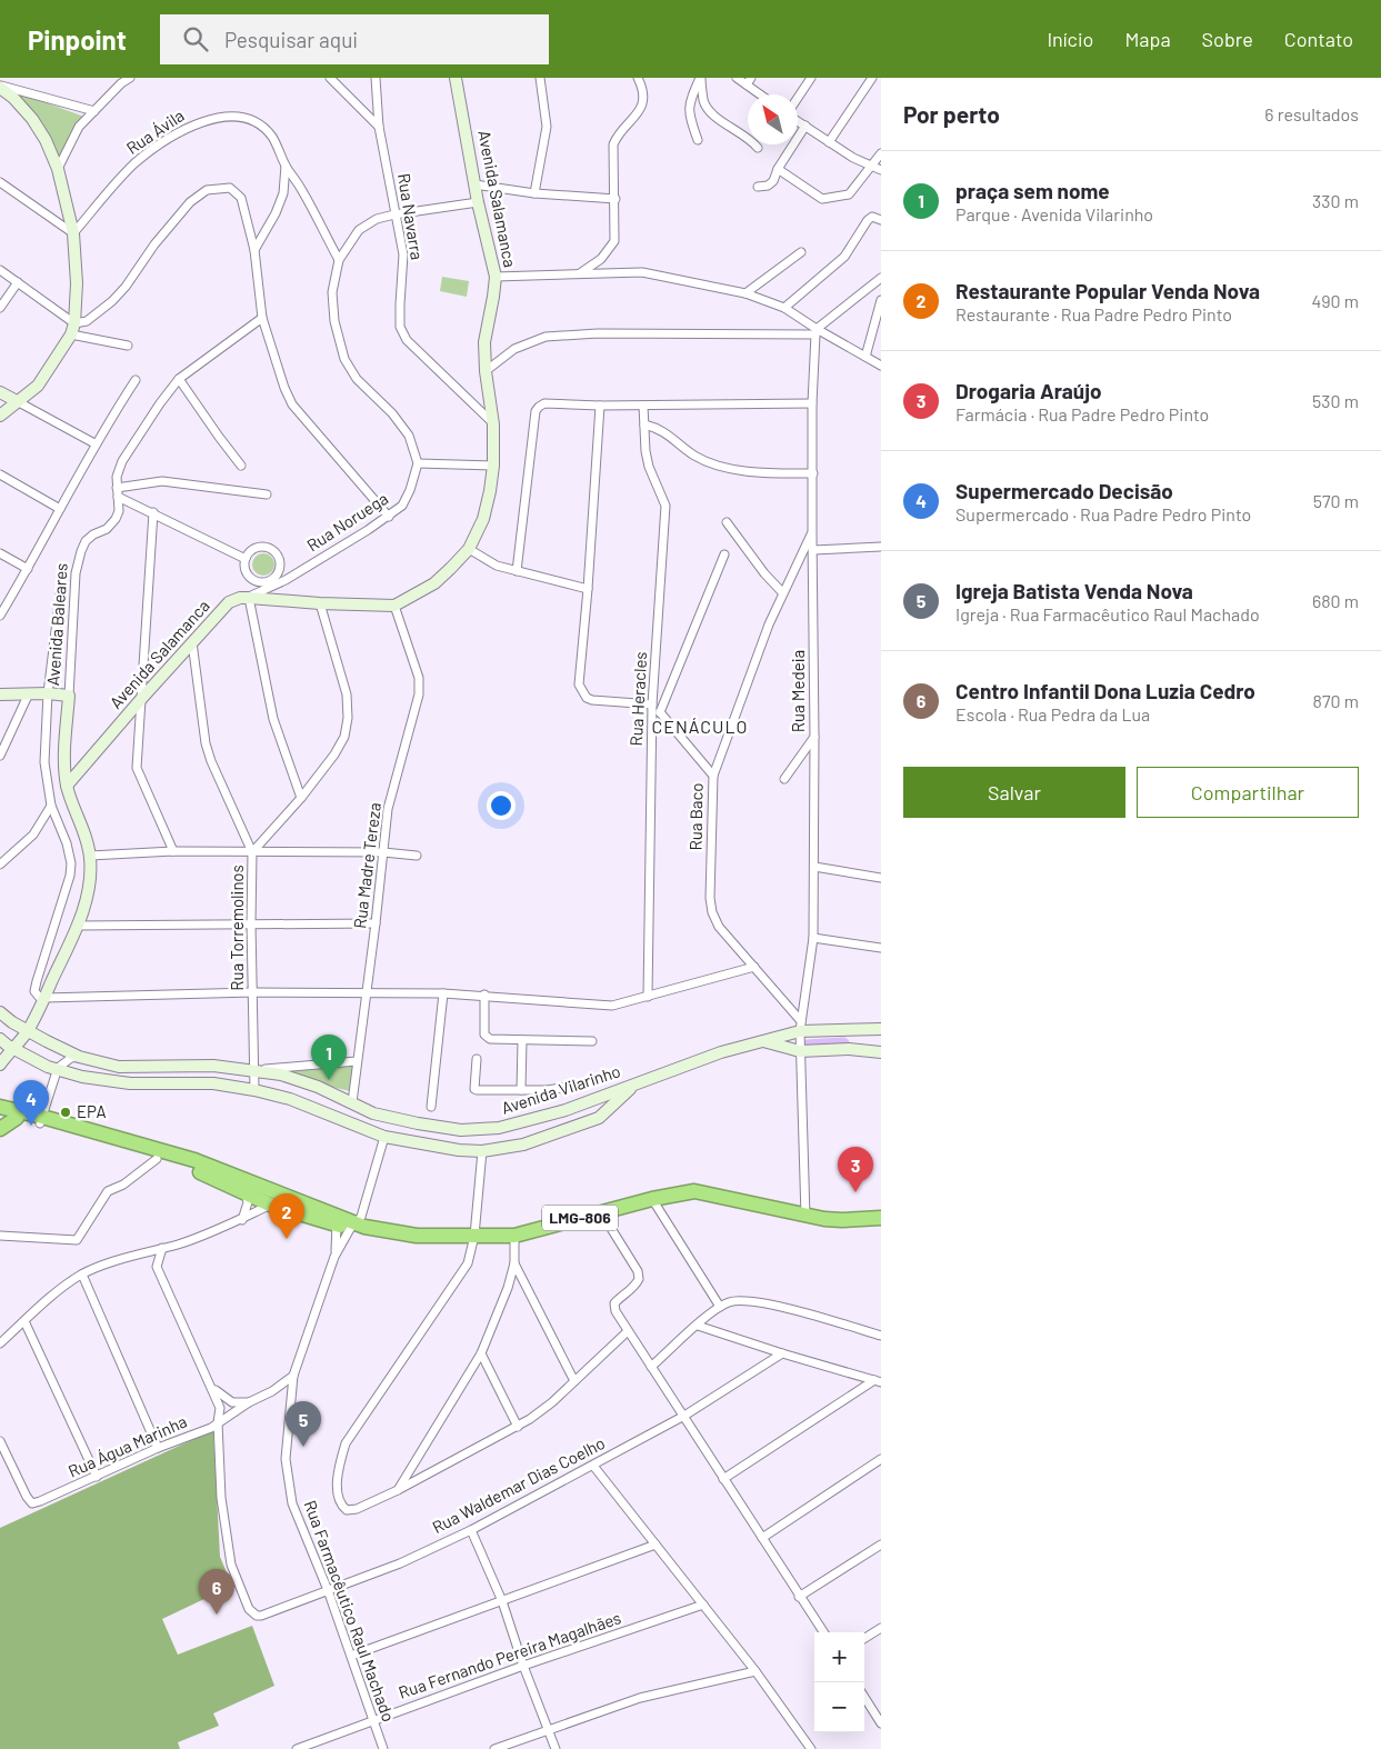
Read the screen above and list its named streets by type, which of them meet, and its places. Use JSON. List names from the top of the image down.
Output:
{
  "streets": {
    "highway": ["LMG-806"],
    "street": [
      "Rua Ávila",
      "Avenida Salamanca",
      "Rua Navarra",
      "Rua Noruega",
      "Avenida Baleares",
      "Rua Medeia",
      "Rua Heracles",
      "Rua Baco",
      "Rua Madre Tereza",
      "Rua Torremolinos",
      "Avenida Vilarinho",
      "Rua Água Marinha",
      "Rua Waldemar Dias Coelho",
      "Rua Farmacêutico Raul Machado",
      "Rua Fernando Pereira Magalhães"
    ]
  },
  "crossings": [
    ["Avenida Salamanca", "Rua Navarra"],
    ["Avenida Salamanca", "Rua Noruega"],
    ["Avenida Salamanca", "Avenida Baleares"],
    ["Avenida Salamanca", "Rua Madre Tereza"],
    ["Avenida Salamanca", "Rua Torremolinos"],
    ["Avenida Baleares", "Avenida Vilarinho"],
    ["Rua Medeia", "Rua Baco"],
    ["Rua Medeia", "Avenida Vilarinho"],
    ["Rua Medeia", "LMG-806"],
    ["Rua Baco", "Avenida Vilarinho"],
    ["Rua Madre Tereza", "Avenida Vilarinho"],
    ["Rua Torremolinos", "Avenida Vilarinho"],
    ["LMG-806", "Rua Farmacêutico Raul Machado"],
    ["Rua Água Marinha", "Rua Waldemar Dias Coelho"],
    ["Rua Água Marinha", "Rua Farmacêutico Raul Machado"],
    ["Rua Waldemar Dias Coelho", "Rua Farmacêutico Raul Machado"],
    ["Rua Farmacêutico Raul Machado", "Rua Fernando Pereira Magalhães"]
  ],
  "districts": ["CENÁCULO"],
  "places": ["EPA"],
  "north": "top left",
  "page": {
    "header": "Pinpoint",
    "search": "Pesquisar aqui",
    "nav": [
      "Início",
      "Mapa",
      "Sobre",
      "Contato"
    ],
    "heading": ["Por perto", "6 resultados"],
    "list": [
      {
        "mark": "1",
        "name": "praça sem nome",
        "note": "Parque · Avenida Vilarinho",
        "value": "330 m"
      },
      {
        "mark": "2",
        "name": "Restaurante Popular Venda Nova",
        "note": "Restaurante · Rua Padre Pedro Pinto",
        "value": "490 m"
      },
      {
        "mark": "3",
        "name": "Drogaria Araújo",
        "note": "Farmácia · Rua Padre Pedro Pinto",
        "value": "530 m"
      },
      {
        "mark": "4",
        "name": "Supermercado Decisão",
        "note": "Supermercado · Rua Padre Pedro Pinto",
        "value": "570 m"
      },
      {
        "mark": "5",
        "name": "Igreja Batista Venda Nova",
        "note": "Igreja · Rua Farmacêutico Raul Machado",
        "value": "680 m"
      },
      {
        "mark": "6",
        "name": "Centro Infantil Dona Luzia Cedro",
        "note": "Escola · Rua Pedra da Lua",
        "value": "870 m"
      }
    ],
    "buttons": ["Salvar", "Compartilhar"],
    "pins": [
      "1",
      "4",
      "3",
      "2",
      "5",
      "6"
    ],
    "map_buttons": ["+", "−"]
  }
}
